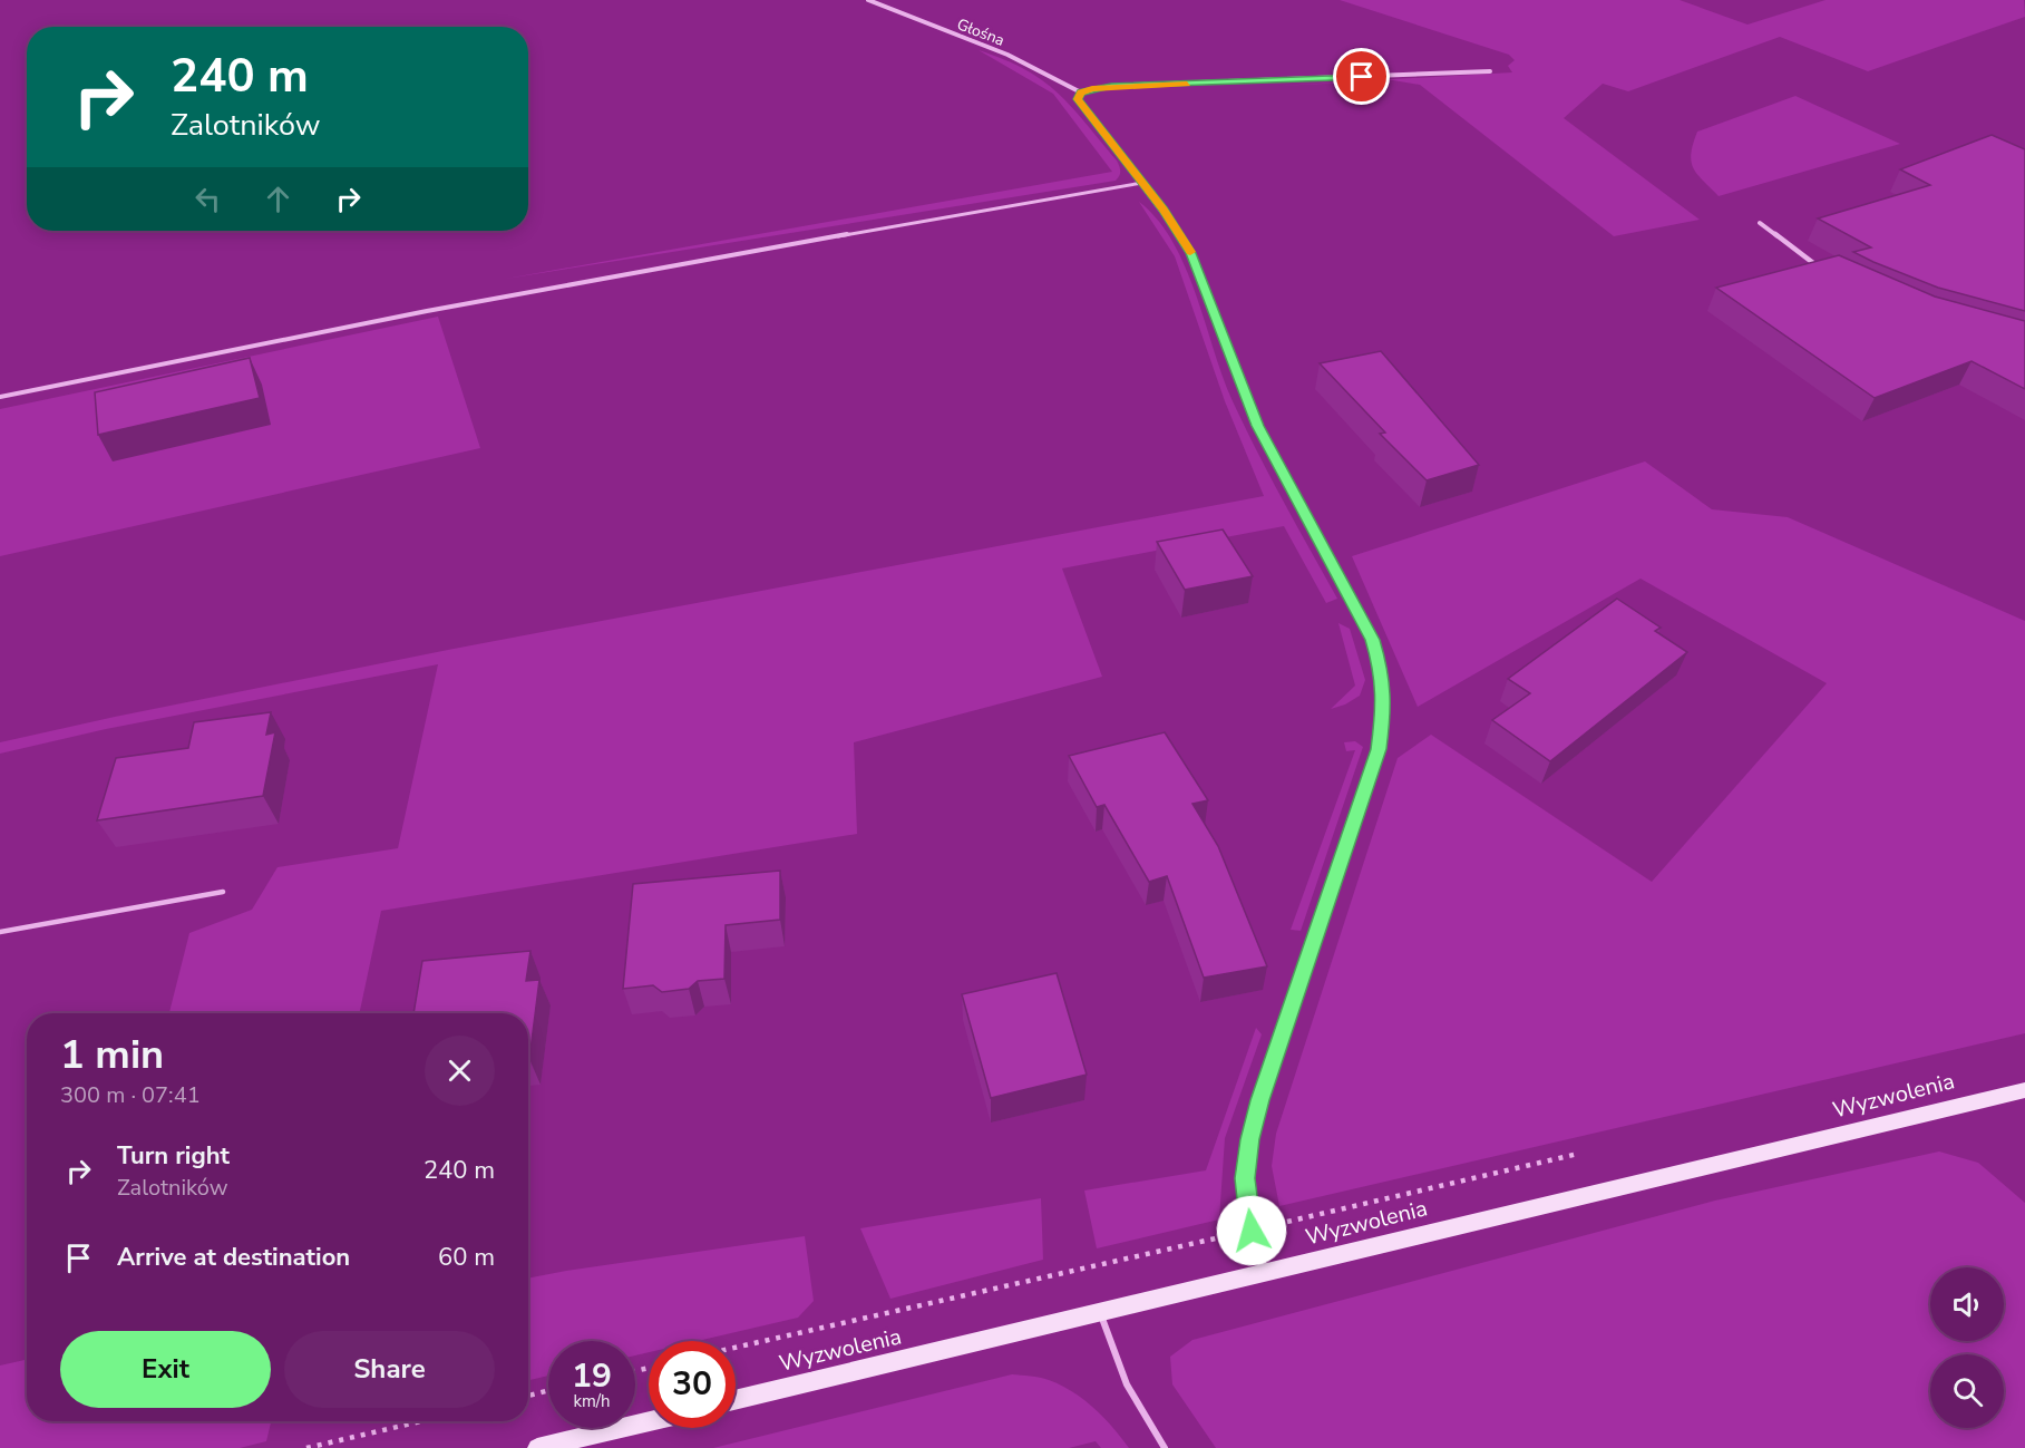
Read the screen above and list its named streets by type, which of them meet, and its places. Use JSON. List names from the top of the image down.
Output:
{
  "streets": {
    "street": ["Głośna", "Wyzwolenia"]
  },
  "page": {
    "turn": ["240 m", "Zalotników"],
    "heading": ["1 min", "300 m · 07:41"],
    "list": [
      {
        "name": "Turn right",
        "note": "Zalotników",
        "value": "240 m"
      },
      {
        "name": "Arrive at destination",
        "value": "60 m"
      }
    ],
    "buttons": ["Exit", "Share"],
    "speed": "19 km/h",
    "limit": "30"
  }
}
